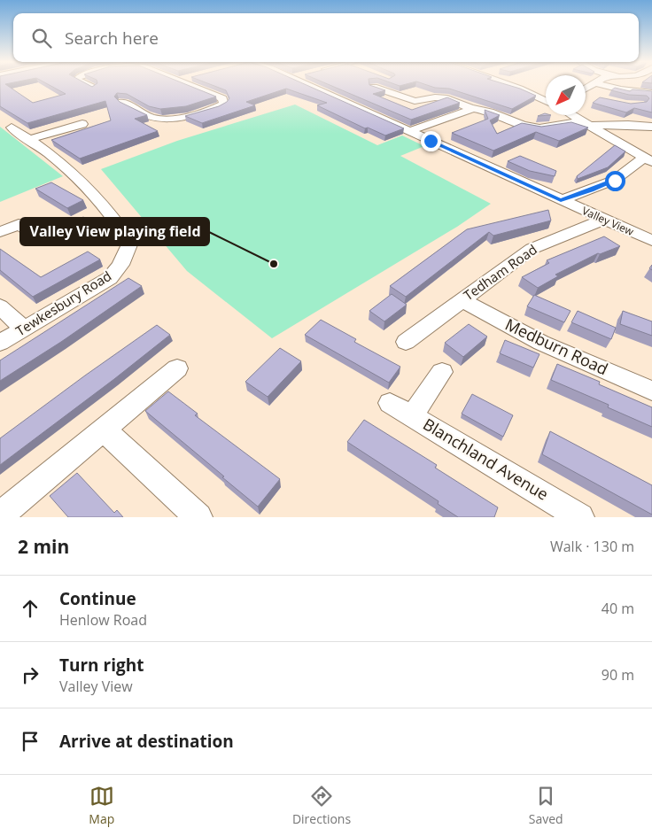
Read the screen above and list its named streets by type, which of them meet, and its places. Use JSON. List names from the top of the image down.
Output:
{
  "streets": {
    "street": [
      "Valley View",
      "Tedham Road",
      "Tewkesbury Road",
      "Medburn Road",
      "Blanchland Avenue"
    ]
  },
  "crossings": [
    ["Valley View", "Tedham Road"],
    ["Tedham Road", "Medburn Road"]
  ],
  "places": ["Valley View playing field"],
  "north": "bottom left",
  "page": {
    "search": "Search here",
    "heading": ["2 min", "Walk · 130 m"],
    "list": [
      ["Continue", "Henlow Road", "40 m"],
      ["Turn right", "Valley View", "90 m"],
      "Arrive at destination"
    ],
    "nav": ["Map", "Directions", "Saved"]
  }
}
